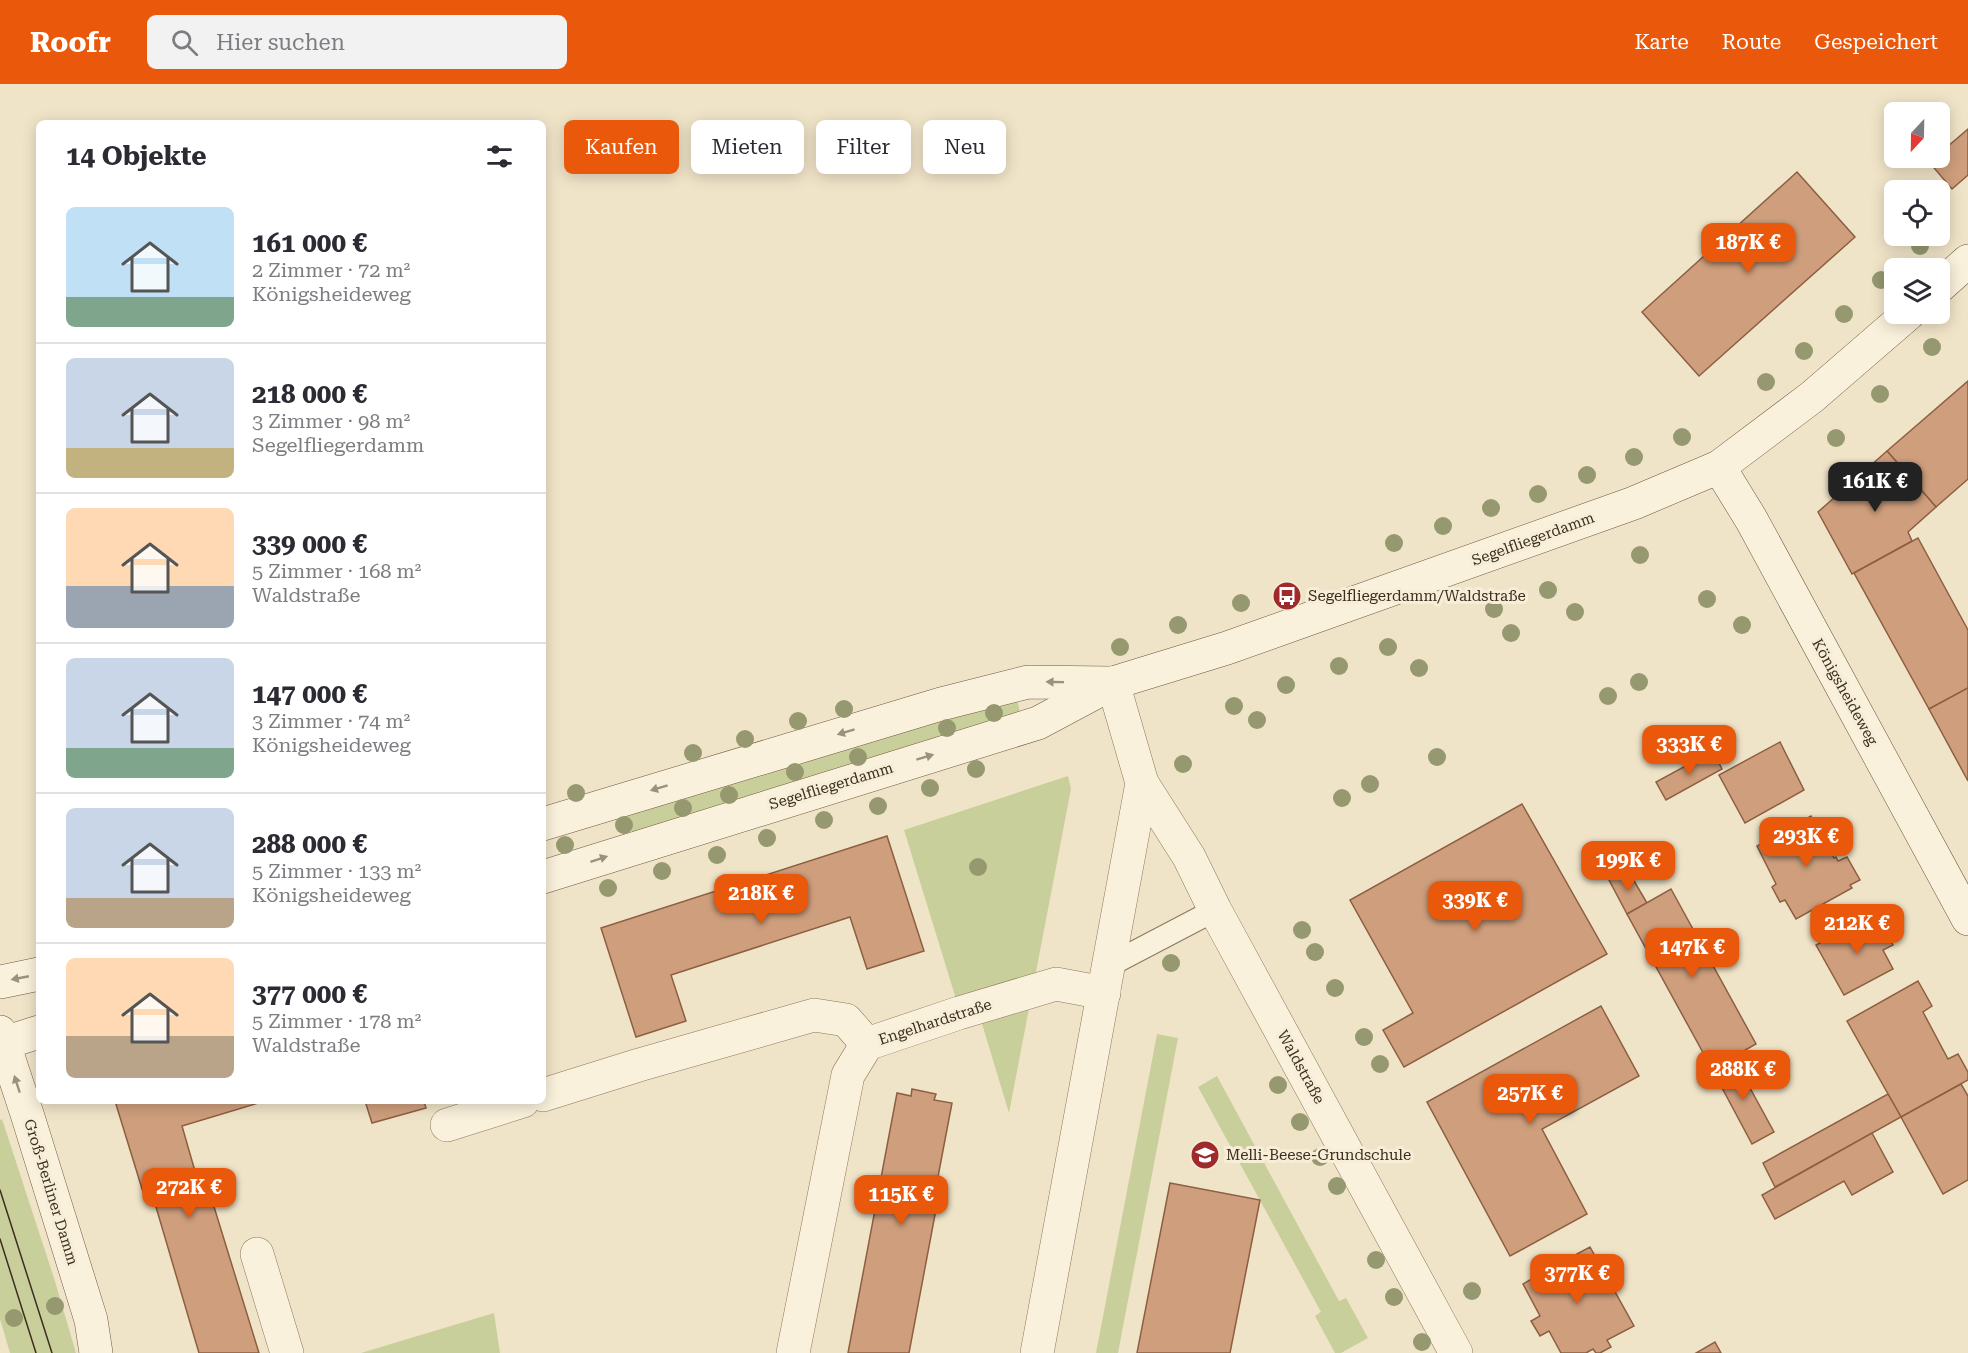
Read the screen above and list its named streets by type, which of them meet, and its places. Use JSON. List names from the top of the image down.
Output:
{
  "streets": {
    "street": [
      "Segelfliegerdamm",
      "Königsheideweg",
      "Engelhardstraße",
      "Waldstraße",
      "Groß-Berliner Damm"
    ]
  },
  "crossings": [
    ["Segelfliegerdamm", "Königsheideweg"]
  ],
  "one_way": ["Groß-Berliner Damm"],
  "places": {
    "bus stop": ["Segelfliegerdamm/Waldstraße"],
    "school or university": ["Melli-Beese-Grundschule"]
  },
  "north": "bottom",
  "page": {
    "header": "Roofr",
    "search": "Hier suchen",
    "nav": ["Karte", "Route", "Gespeichert"],
    "chip": [
      "Kaufen",
      "Mieten",
      "Filter",
      "Neu"
    ],
    "heading": "14 Objekte",
    "list": [
      {
        "name": "161 000 €",
        "note": "2 Zimmer · 72 m² · Königsheideweg"
      },
      {
        "name": "218 000 €",
        "note": "3 Zimmer · 98 m² · Segelfliegerdamm"
      },
      {
        "name": "339 000 €",
        "note": "5 Zimmer · 168 m² · Waldstraße"
      },
      {
        "name": "147 000 €",
        "note": "3 Zimmer · 74 m² · Königsheideweg"
      },
      {
        "name": "288 000 €",
        "note": "5 Zimmer · 133 m² · Königsheideweg"
      },
      {
        "name": "377 000 €",
        "note": "5 Zimmer · 178 m² · Waldstraße"
      }
    ],
    "price": [
      "187K €",
      "161K €",
      "333K €",
      "293K €",
      "199K €",
      "218K €",
      "339K €",
      "212K €",
      "147K €",
      "288K €",
      "257K €",
      "272K €",
      "115K €",
      "377K €"
    ]
  }
}
